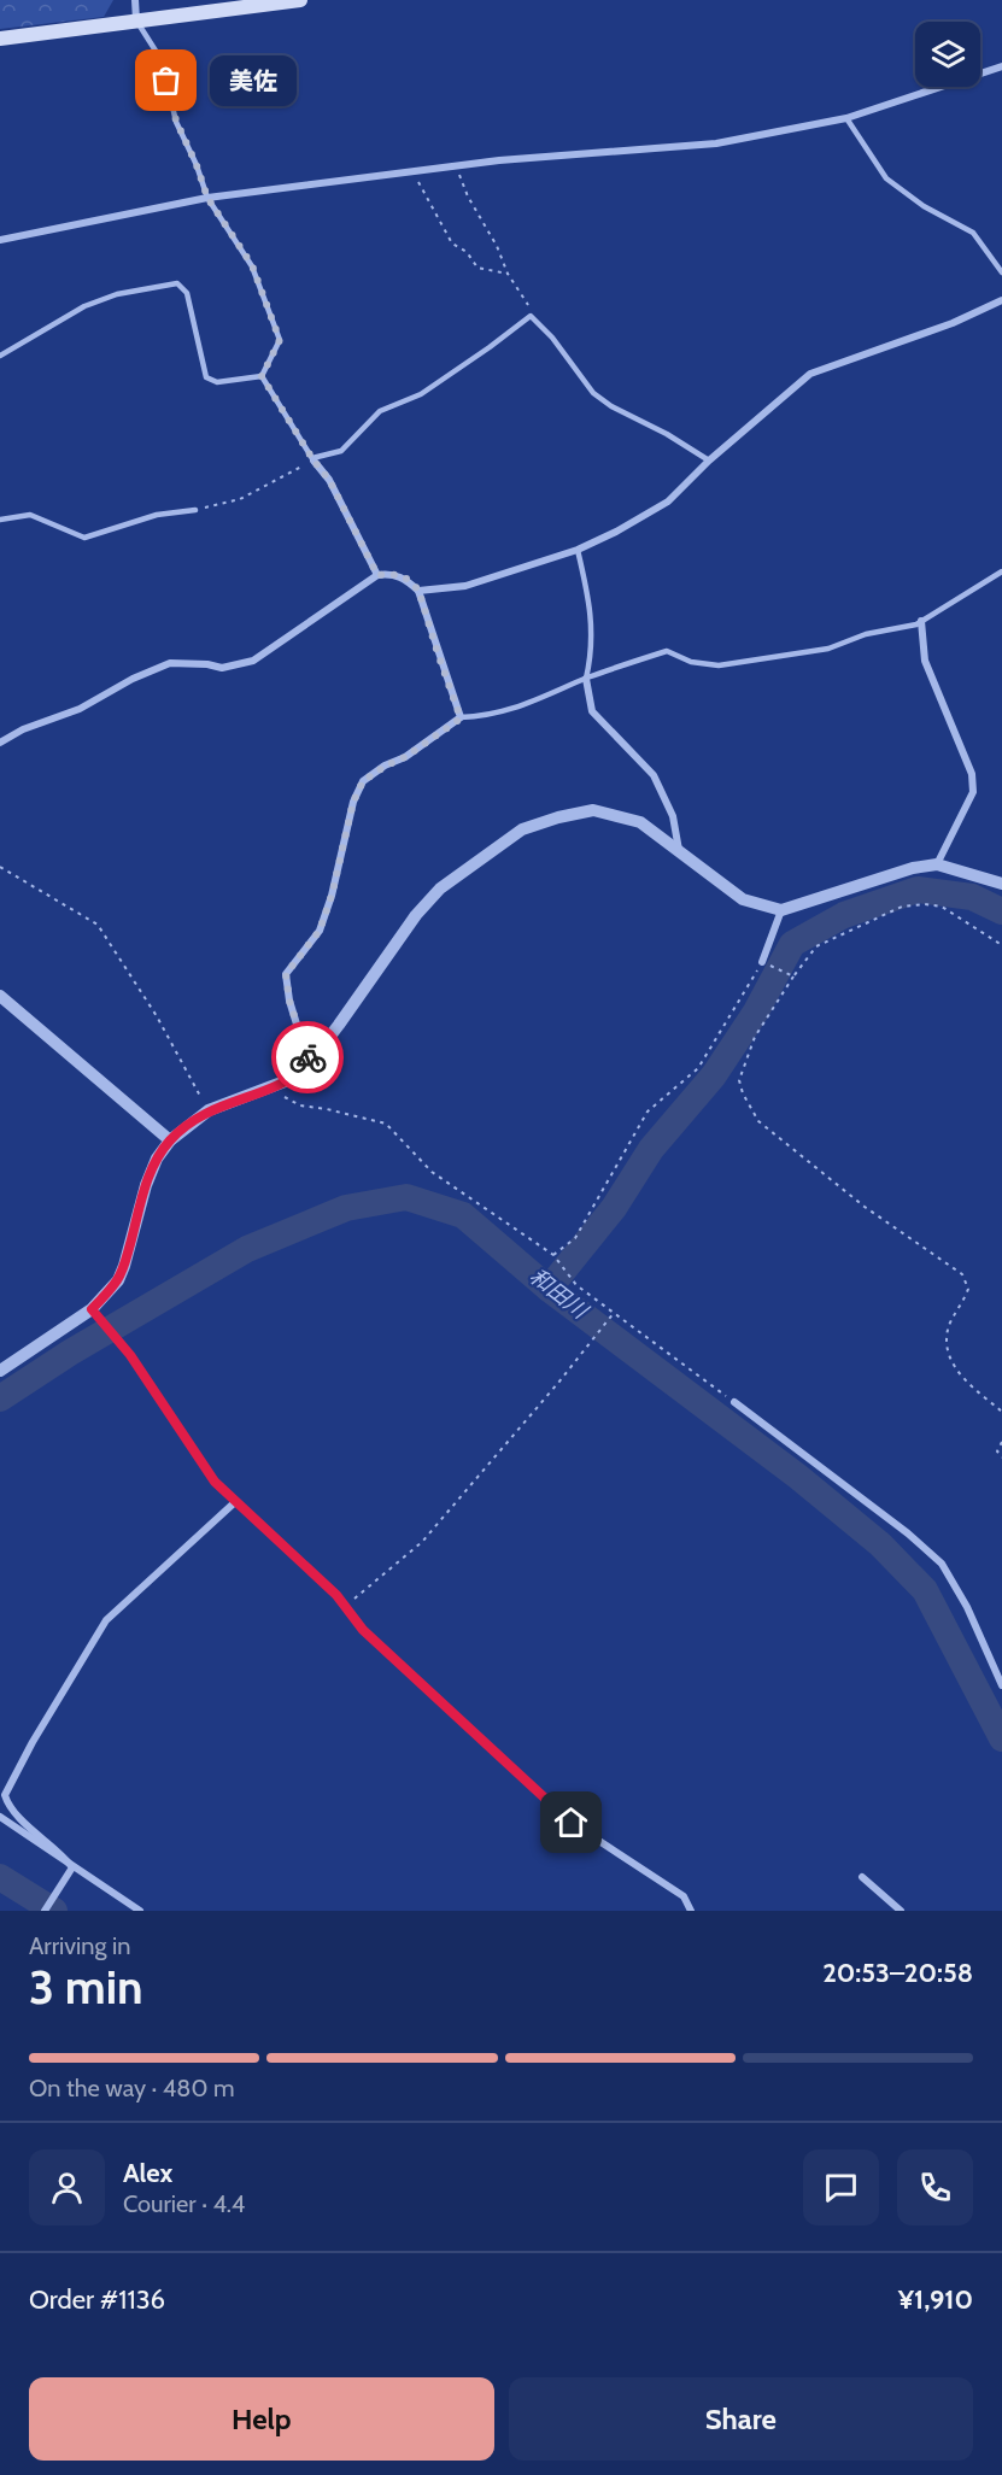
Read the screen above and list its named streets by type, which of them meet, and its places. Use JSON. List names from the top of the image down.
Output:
{
  "water": ["和田川"],
  "places": ["美佐"],
  "page": {
    "bubble": "美佐",
    "heading": ["3 min", "Arriving in", "20:53–20:58"],
    "panel": [
      "Alex",
      "Courier · 4.4",
      "Order #1136",
      "¥1,910"
    ],
    "bar": "On the way · 480 m",
    "buttons": ["Help", "Share"]
  }
}
